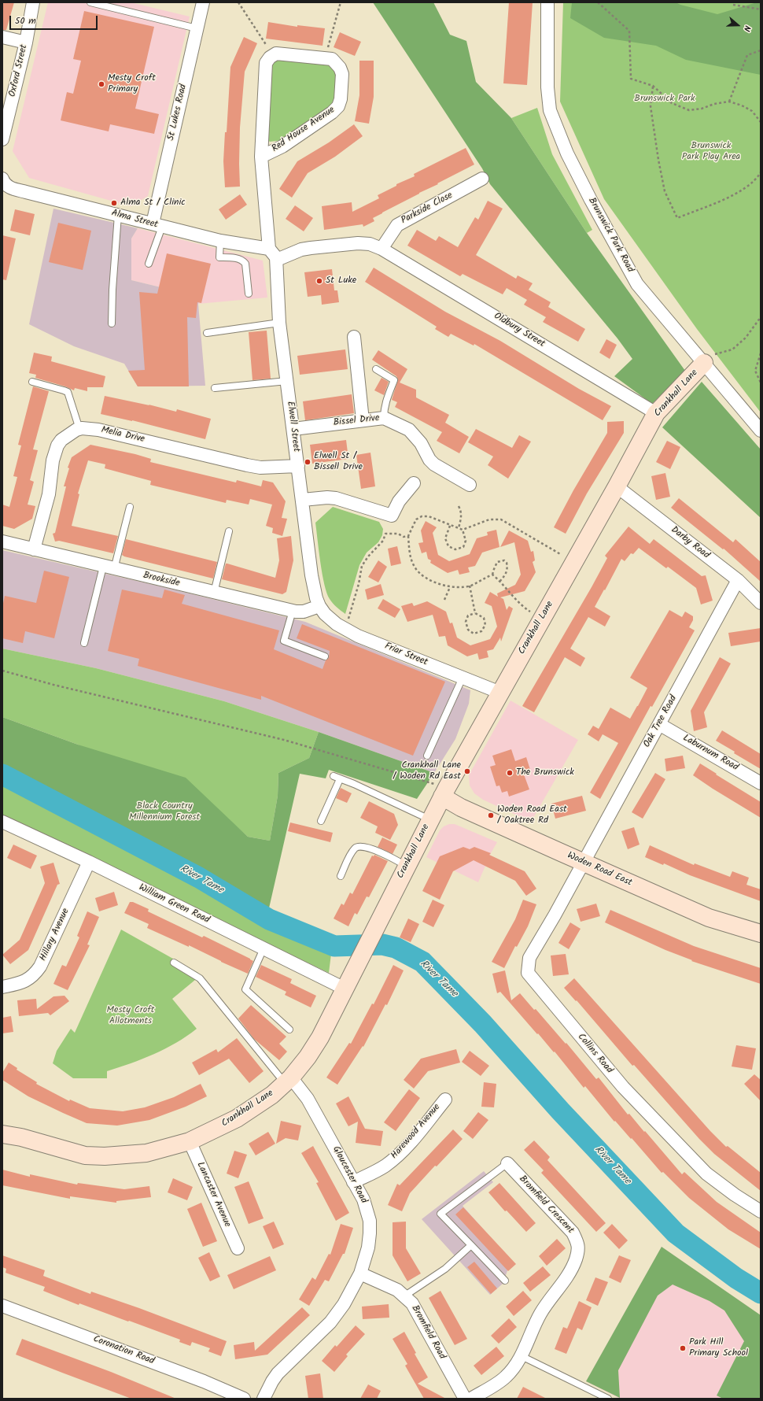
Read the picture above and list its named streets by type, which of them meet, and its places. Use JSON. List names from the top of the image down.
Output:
{
  "streets": {
    "street": [
      "Oxford Street",
      "St Lukes Road",
      "Red House Avenue",
      "Parkside Close",
      "Alma Street",
      "Brunswick Park Road",
      "Oldbury Street",
      "Crankhall Lane",
      "Bissel Drive",
      "Elwell Street",
      "Melia Drive",
      "Darby Road",
      "Brookside",
      "Friar Street",
      "Oak Tree Road",
      "Laburnum Road",
      "Woden Road East",
      "William Green Road",
      "Hillary Avenue",
      "Collins Road",
      "Harewood Avenue",
      "Gloucester Road",
      "Lancaster Avenue",
      "Bromfield Crescent",
      "Bromfield Road",
      "Coronation Road"
    ]
  },
  "crossings": [
    ["St Lukes Road", "Alma Street"],
    ["Red House Avenue", "Alma Street"],
    ["Parkside Close", "Oldbury Street"],
    ["Brunswick Park Road", "Crankhall Lane"],
    ["Oldbury Street", "Crankhall Lane"],
    ["Crankhall Lane", "Darby Road"],
    ["Crankhall Lane", "Friar Street"],
    ["Crankhall Lane", "Woden Road East"],
    ["Crankhall Lane", "William Green Road"],
    ["Crankhall Lane", "Gloucester Road"],
    ["Crankhall Lane", "Lancaster Avenue"],
    ["Bissel Drive", "Elwell Street"],
    ["Elwell Street", "Melia Drive"],
    ["Elwell Street", "Brookside"],
    ["Elwell Street", "Friar Street"],
    ["Darby Road", "Oak Tree Road"],
    ["Brookside", "Friar Street"],
    ["Oak Tree Road", "Laburnum Road"],
    ["Oak Tree Road", "Woden Road East"],
    ["Oak Tree Road", "Collins Road"],
    ["Woden Road East", "Collins Road"],
    ["William Green Road", "Hillary Avenue"],
    ["Harewood Avenue", "Gloucester Road"],
    ["Gloucester Road", "Bromfield Road"]
  ],
  "water": ["River Tame"],
  "parks": [
    "Brunswick Park",
    "Brunswick Park Play Area",
    "Black Country Millennium Forest",
    "Mesty Croft Allotments"
  ],
  "places": [
    "Mesty Croft Primary",
    "Alma St / Clinic",
    "St Luke",
    "Elwell St / Bissell Drive",
    "Crankhall Lane / Woden Rd East",
    "The Brunswick",
    "Woden Road East / Oaktree Rd",
    "Park Hill Primary School"
  ],
  "scale_bar": "50 m",
  "north": "right"
}
